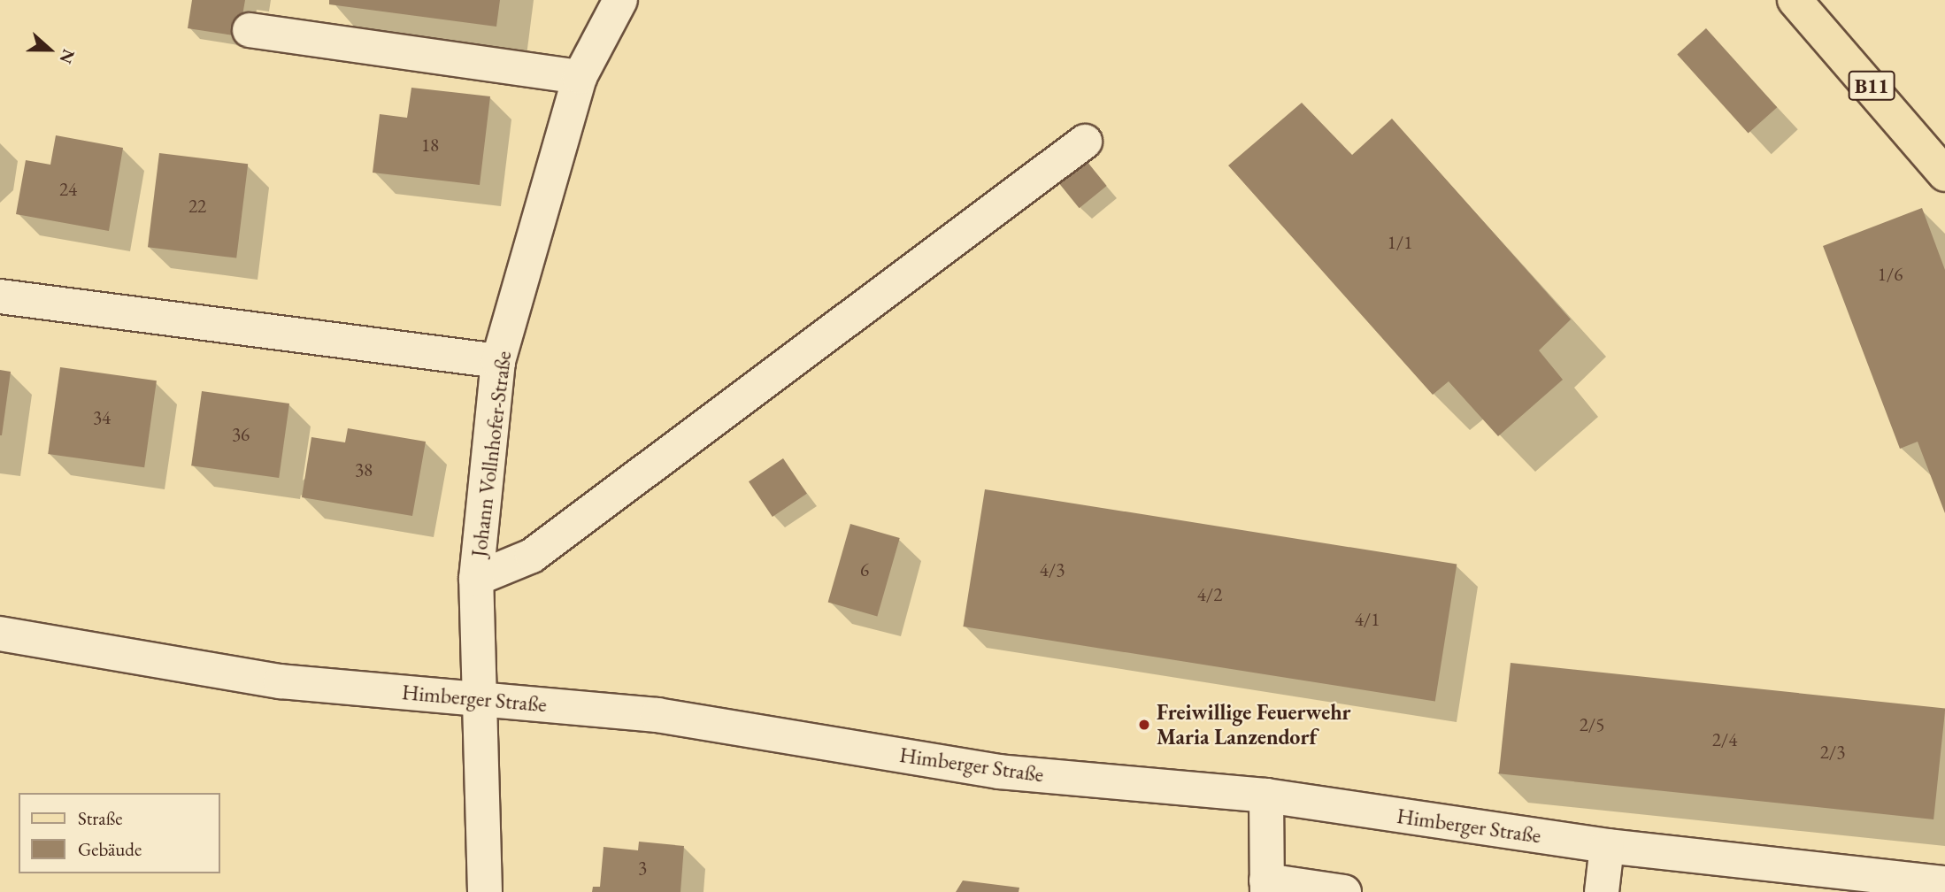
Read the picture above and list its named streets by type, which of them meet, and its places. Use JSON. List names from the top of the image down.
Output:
{
  "streets": {
    "main road": ["B11"],
    "street": ["Johann Vollnhofer-Straße", "Himberger Straße"]
  },
  "crossings": [
    ["Johann Vollnhofer-Straße", "Himberger Straße"]
  ],
  "places": ["Freiwillige Feuerwehr Maria Lanzendorf"],
  "house_numbers": [
    "18",
    "24",
    "22",
    "1/1",
    "1/6",
    "34",
    "36",
    "38",
    "6",
    "4/3",
    "4/2",
    "4/1",
    "2/5",
    "2/4",
    "2/3",
    "3"
  ],
  "legend": ["Straße", "Gebäude"],
  "north": "right"
}
